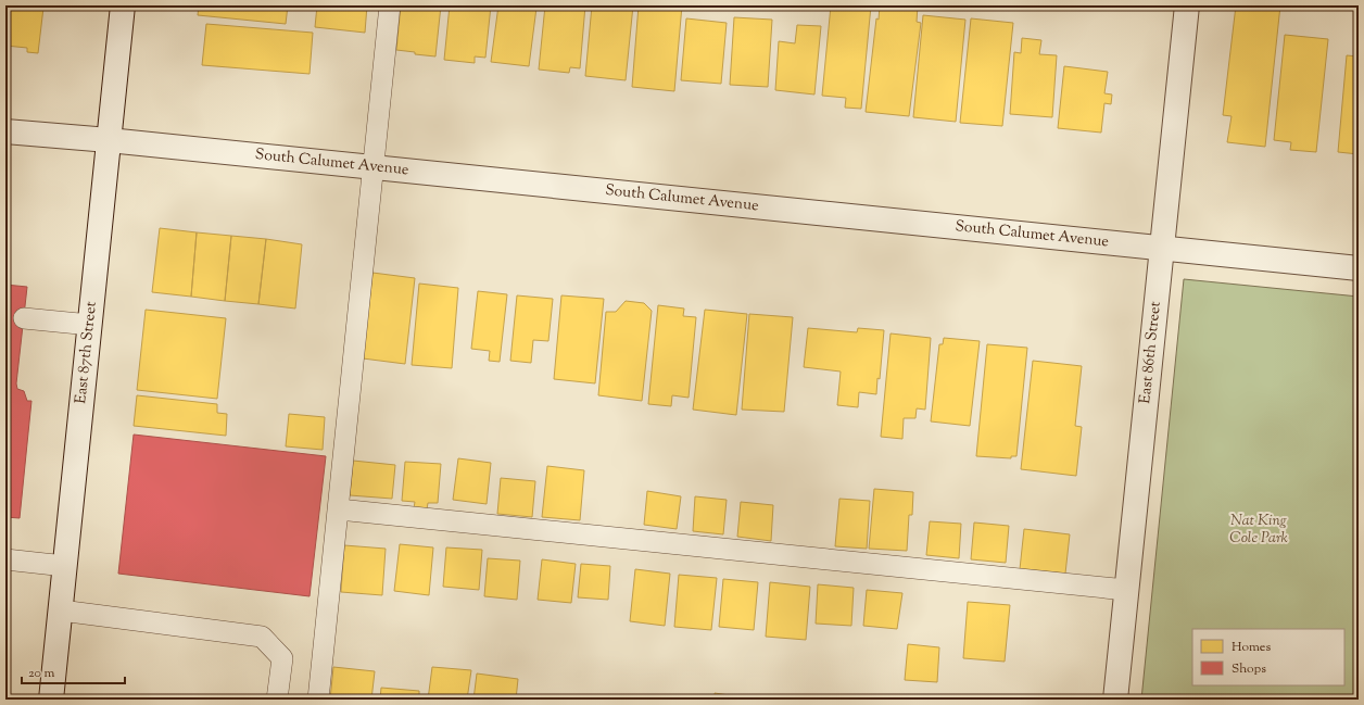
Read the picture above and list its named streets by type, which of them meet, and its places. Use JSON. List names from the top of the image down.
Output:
{
  "streets": {
    "street": ["South Calumet Avenue", "East 86th Street", "East 87th Street"]
  },
  "crossings": [
    ["South Calumet Avenue", "East 86th Street"],
    ["South Calumet Avenue", "East 87th Street"]
  ],
  "parks": ["Nat King Cole Park"],
  "legend": ["Homes", "Shops"],
  "scale_bar": "20 m"
}
